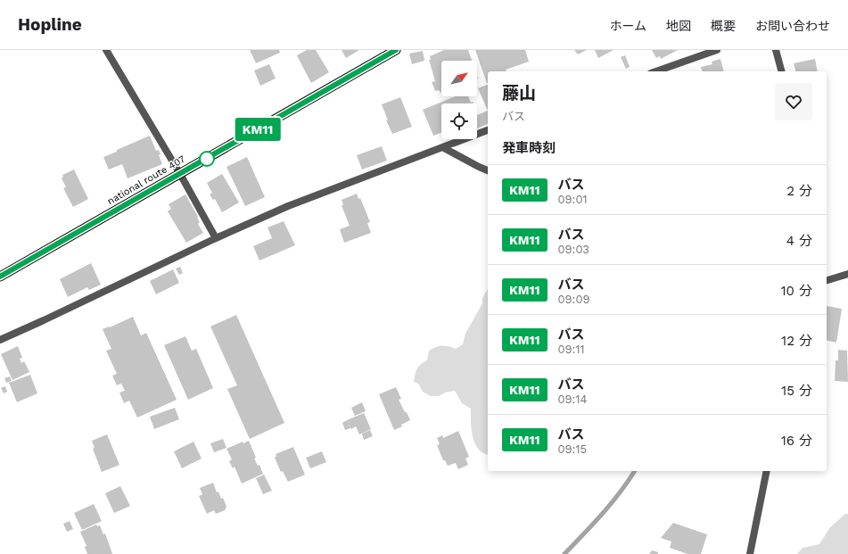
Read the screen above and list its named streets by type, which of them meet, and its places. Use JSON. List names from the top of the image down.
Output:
{
  "streets": {
    "highway": ["national route 407"]
  },
  "lines": ["bus line KM11"],
  "north": "top right",
  "page": {
    "header": "Hopline",
    "nav": [
      "ホーム",
      "地図",
      "概要",
      "お問い合わせ"
    ],
    "on_map": "KM11",
    "heading": [
      ["藤山", "バス"],
      "発車時刻"
    ],
    "list": [
      {
        "mark": "KM11",
        "name": "バス",
        "note": "09:01",
        "value": "2 分"
      },
      {
        "mark": "KM11",
        "name": "バス",
        "note": "09:03",
        "value": "4 分"
      },
      {
        "mark": "KM11",
        "name": "バス",
        "note": "09:09",
        "value": "10 分"
      },
      {
        "mark": "KM11",
        "name": "バス",
        "note": "09:11",
        "value": "12 分"
      },
      {
        "mark": "KM11",
        "name": "バス",
        "note": "09:14",
        "value": "15 分"
      },
      {
        "mark": "KM11",
        "name": "バス",
        "note": "09:15",
        "value": "16 分"
      }
    ]
  }
}
